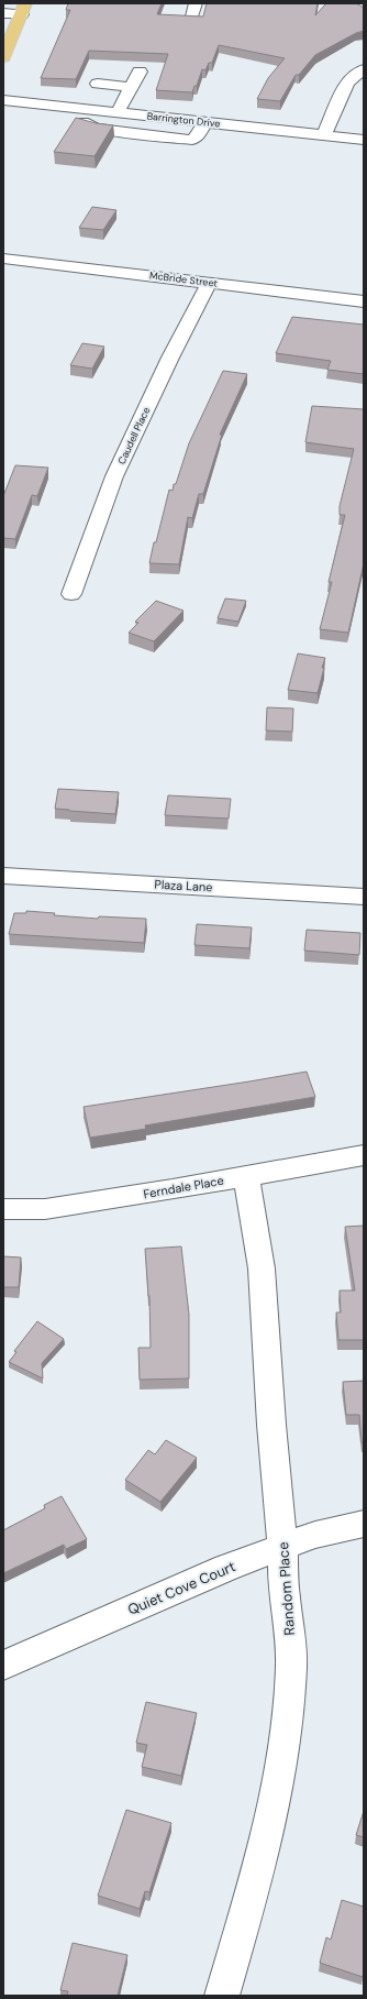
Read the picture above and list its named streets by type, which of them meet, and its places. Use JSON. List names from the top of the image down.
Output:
{
  "streets": {
    "street": [
      "Barrington Drive",
      "McBride Street",
      "Caudell Place",
      "Plaza Lane",
      "Ferndale Place",
      "Quiet Cove Court",
      "Random Place"
    ]
  },
  "crossings": [
    ["McBride Street", "Caudell Place"],
    ["Ferndale Place", "Random Place"],
    ["Quiet Cove Court", "Random Place"]
  ]
}
